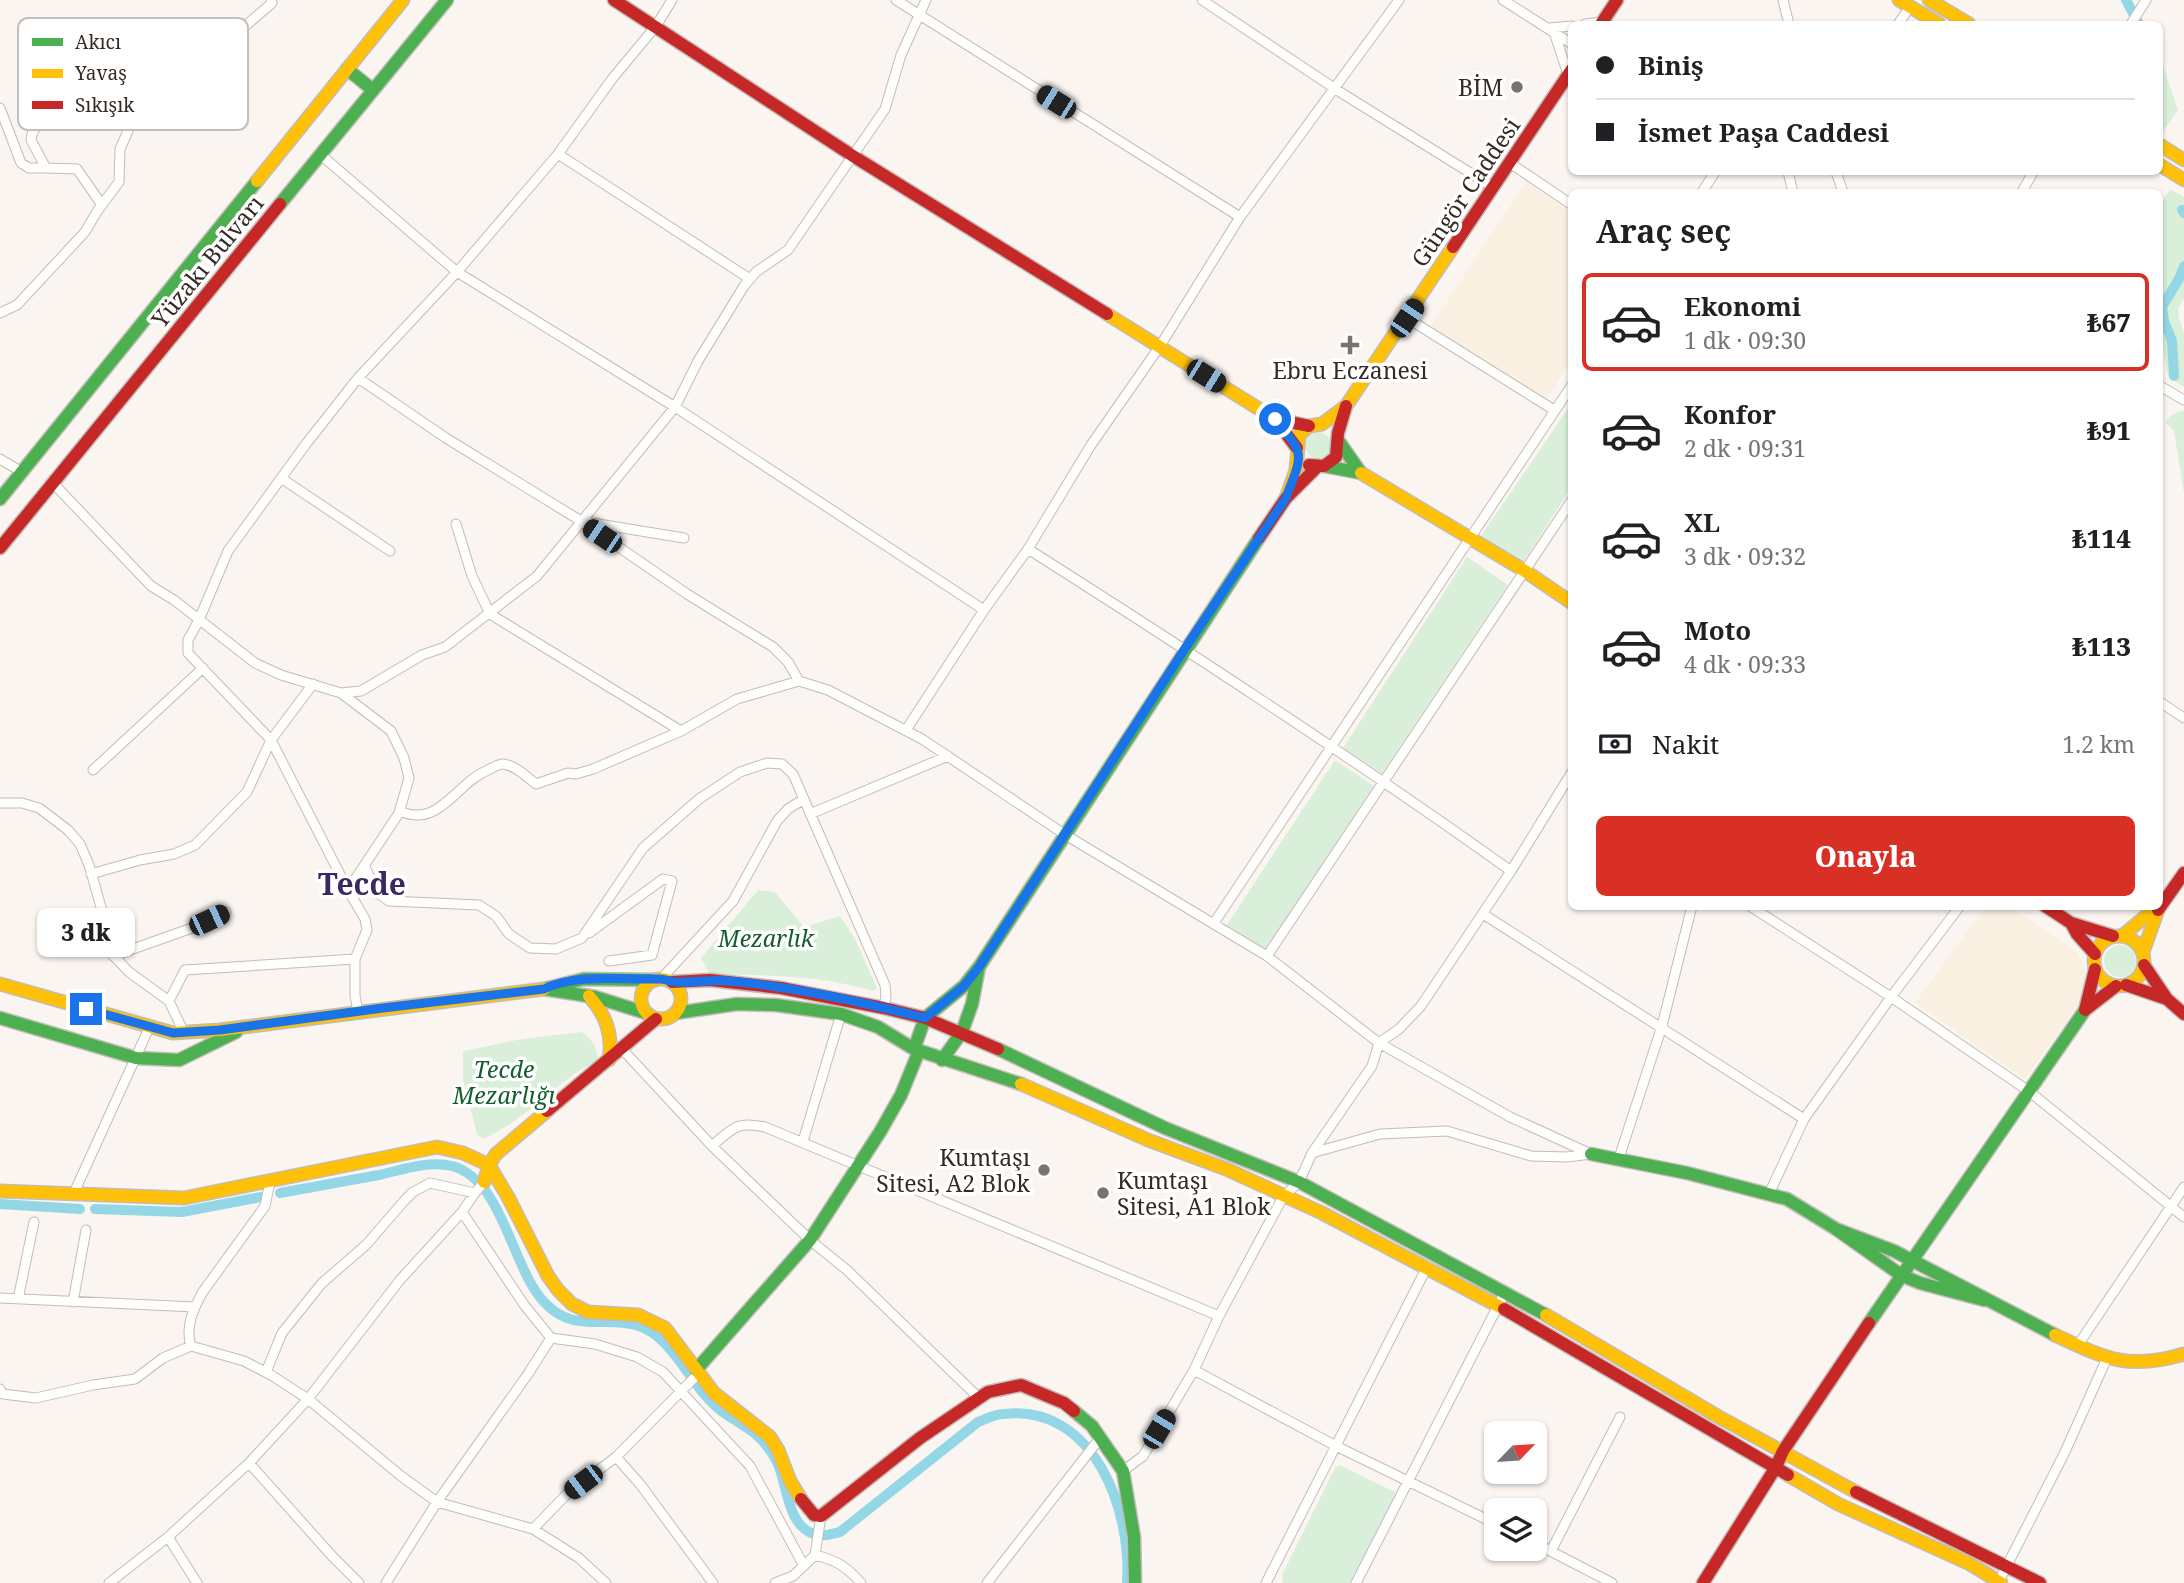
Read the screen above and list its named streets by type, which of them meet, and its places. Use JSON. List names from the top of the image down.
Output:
{
  "streets": {
    "main road": ["Güngör Caddesi", "Yüzakı Bulvarı"]
  },
  "districts": ["Tecde"],
  "parks": ["Mezarlık", "Tecde Mezarlığı"],
  "places": {
    "other": ["BİM", "Kumtaşı Sitesi, A2 Blok", "Kumtaşı Sitesi, A1 Blok"],
    "health": ["Ebru Eczanesi"]
  },
  "legend": ["Akıcı", "Yavaş", "Sıkışık"],
  "north": "top right",
  "page": {
    "banner": ["Biniş", "İsmet Paşa Caddesi"],
    "heading": "Araç seç",
    "list": [
      {
        "name": "Ekonomi",
        "note": "1 dk · 09:30",
        "value": "₺67"
      },
      {
        "name": "Konfor",
        "note": "2 dk · 09:31",
        "value": "₺91"
      },
      {
        "name": "XL",
        "note": "3 dk · 09:32",
        "value": "₺114"
      },
      {
        "name": "Moto",
        "note": "4 dk · 09:33",
        "value": "₺113"
      }
    ],
    "pay": ["Nakit", "1.2 km"],
    "buttons": "Onayla",
    "bubble": "3 dk"
  }
}
